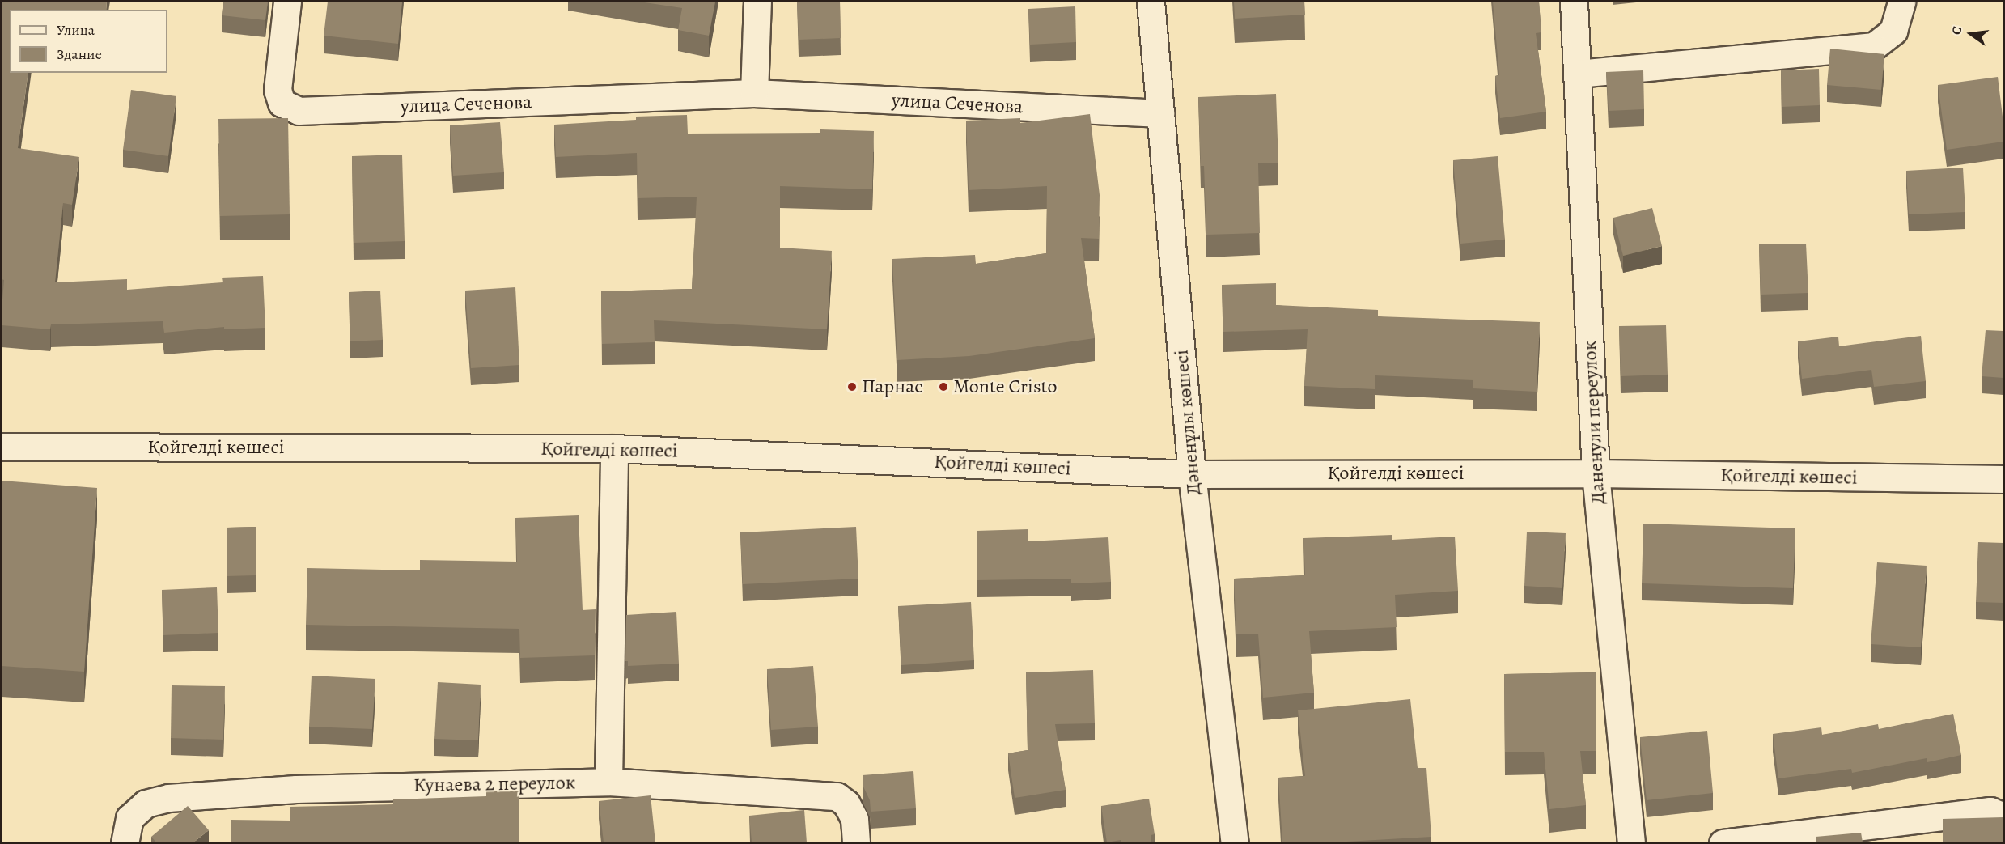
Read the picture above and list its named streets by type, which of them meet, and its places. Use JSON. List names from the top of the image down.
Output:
{
  "streets": {
    "street": [
      "улица Сеченова",
      "Дәненұлы көшесі",
      "Даненули переулок",
      "Қойгелді көшесі",
      "Кунаева 2 переулок"
    ]
  },
  "crossings": [
    ["улица Сеченова", "Дәненұлы көшесі"],
    ["Дәненұлы көшесі", "Қойгелді көшесі"],
    ["Даненули переулок", "Қойгелді көшесі"]
  ],
  "places": ["Парнас", "Monte Cristo"],
  "legend": ["Улица", "Здание"],
  "north": "left"
}
